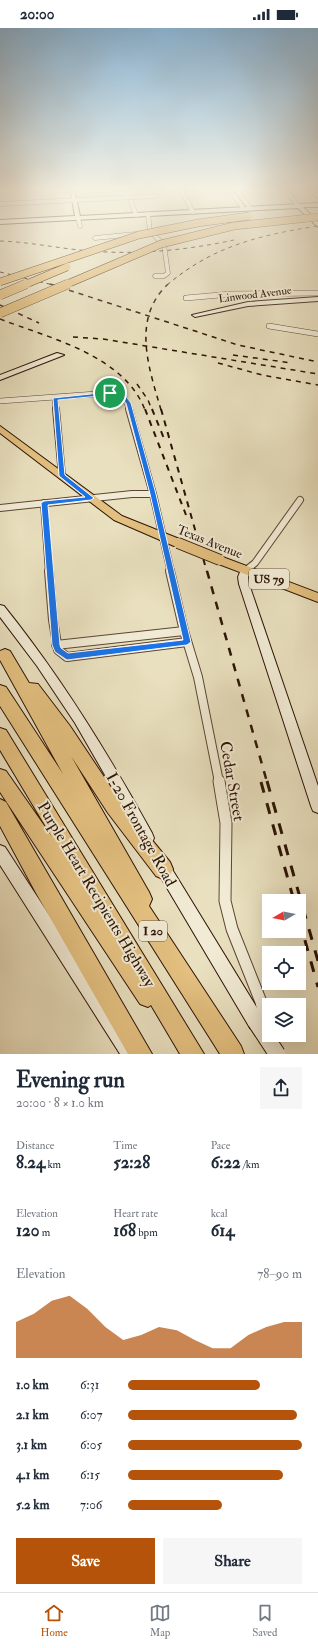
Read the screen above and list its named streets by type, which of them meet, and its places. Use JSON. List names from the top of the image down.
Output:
{
  "streets": {
    "highway": ["Purple Heart Recipients Highway", "I 20"],
    "main road": [
      "Linwood Avenue",
      "Texas Avenue",
      "US 79",
      "I-20 Frontage Road"
    ],
    "street": ["Cedar Street"]
  },
  "crossings": [
    ["Texas Avenue", "Cedar Street"]
  ],
  "north": "left",
  "page": {
    "status": "20:00",
    "heading": ["Evening run", "20:00 · 8 × 1.0 km"],
    "stats": [
      ["Distance", "8.24 km"],
      ["Time", "52:28"],
      ["Pace", "6:22 /km"],
      ["Elevation", "120 m"],
      ["Heart rate", "168 bpm"],
      ["kcal", "614"]
    ],
    "chart": ["Elevation", "78–90 m"],
    "list": [
      {
        "name": "1.0 km",
        "note": "6:31"
      },
      {
        "name": "2.1 km",
        "note": "6:07"
      },
      {
        "name": "3.1 km",
        "note": "6:05"
      },
      {
        "name": "4.1 km",
        "note": "6:15"
      },
      {
        "name": "5.2 km",
        "note": "7:06"
      }
    ],
    "buttons": ["Save", "Share"],
    "tabs": ["Home", "Map", "Saved"]
  }
}
